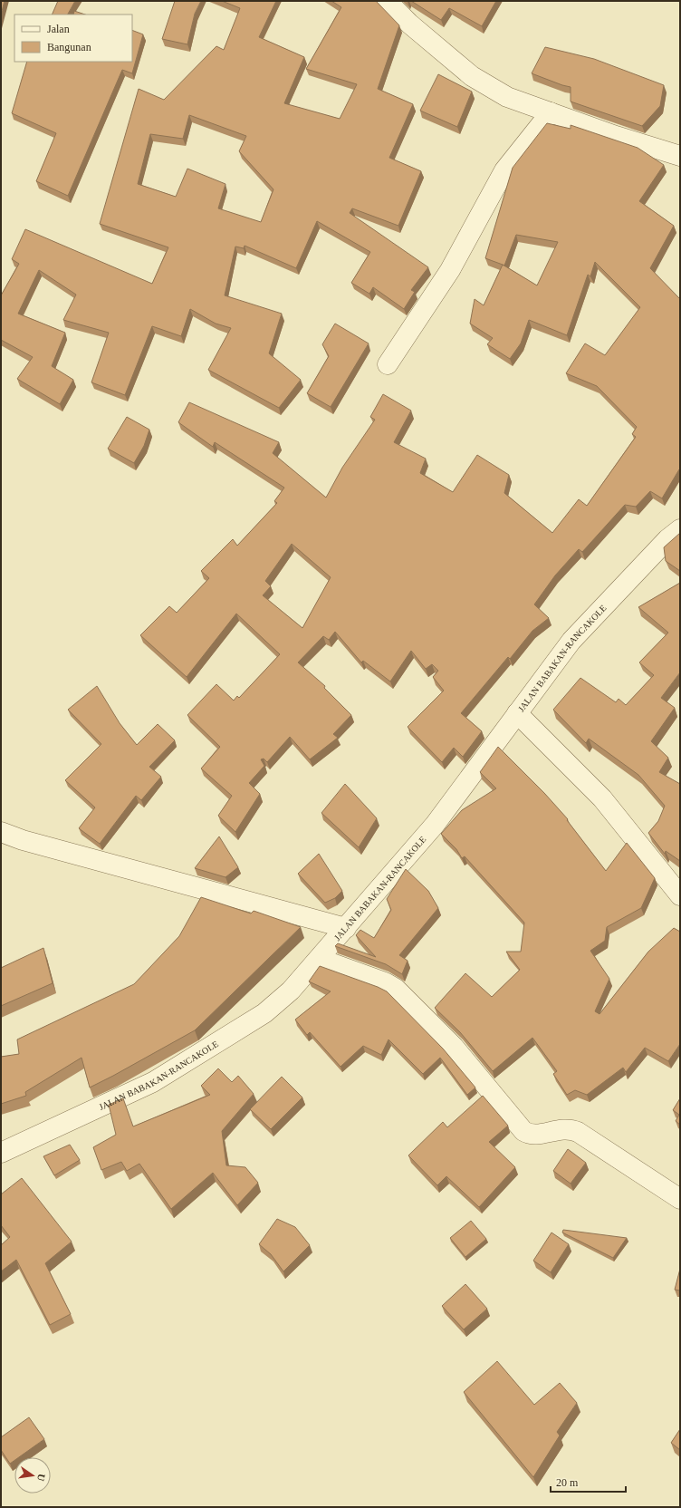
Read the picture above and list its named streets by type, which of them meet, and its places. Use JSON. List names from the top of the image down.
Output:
{
  "streets": {
    "street": ["JALAN BABAKAN-RANCAKOLE"]
  },
  "legend": ["Jalan", "Bangunan"],
  "scale_bar": "20 m",
  "north": "right"
}
